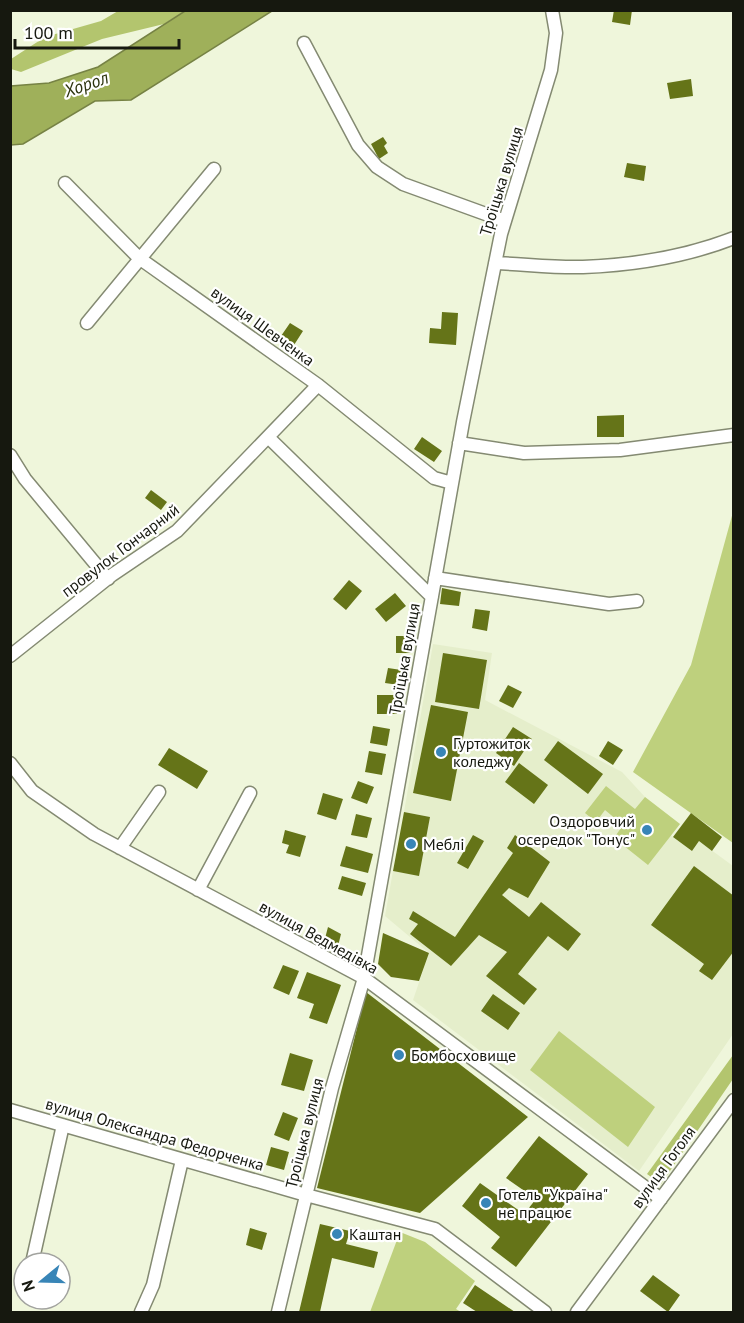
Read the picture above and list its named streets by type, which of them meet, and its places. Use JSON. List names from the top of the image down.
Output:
{
  "streets": {
    "street": [
      "Троїцька вулиця",
      "вулиця Шевченка",
      "провулок Гончарний",
      "вулиця Ведмедівка",
      "вулиця Олександра Федорченка",
      "вулиця Гоголя"
    ]
  },
  "crossings": [
    ["Троїцька вулиця", "вулиця Шевченка"],
    ["Троїцька вулиця", "вулиця Ведмедівка"],
    ["Троїцька вулиця", "вулиця Олександра Федорченка"],
    ["вулиця Шевченка", "провулок Гончарний"],
    ["вулиця Ведмедівка", "вулиця Гоголя"]
  ],
  "water": ["Хорол"],
  "places": [
    "Гуртожиток коледжу",
    "Оздоровчий осередок \"Тонус\"",
    "Меблі",
    "Бомбосховище",
    "Готель \"Україна\" не працює",
    "Каштан"
  ],
  "scale_bar": "100 m",
  "north": "left"
}
